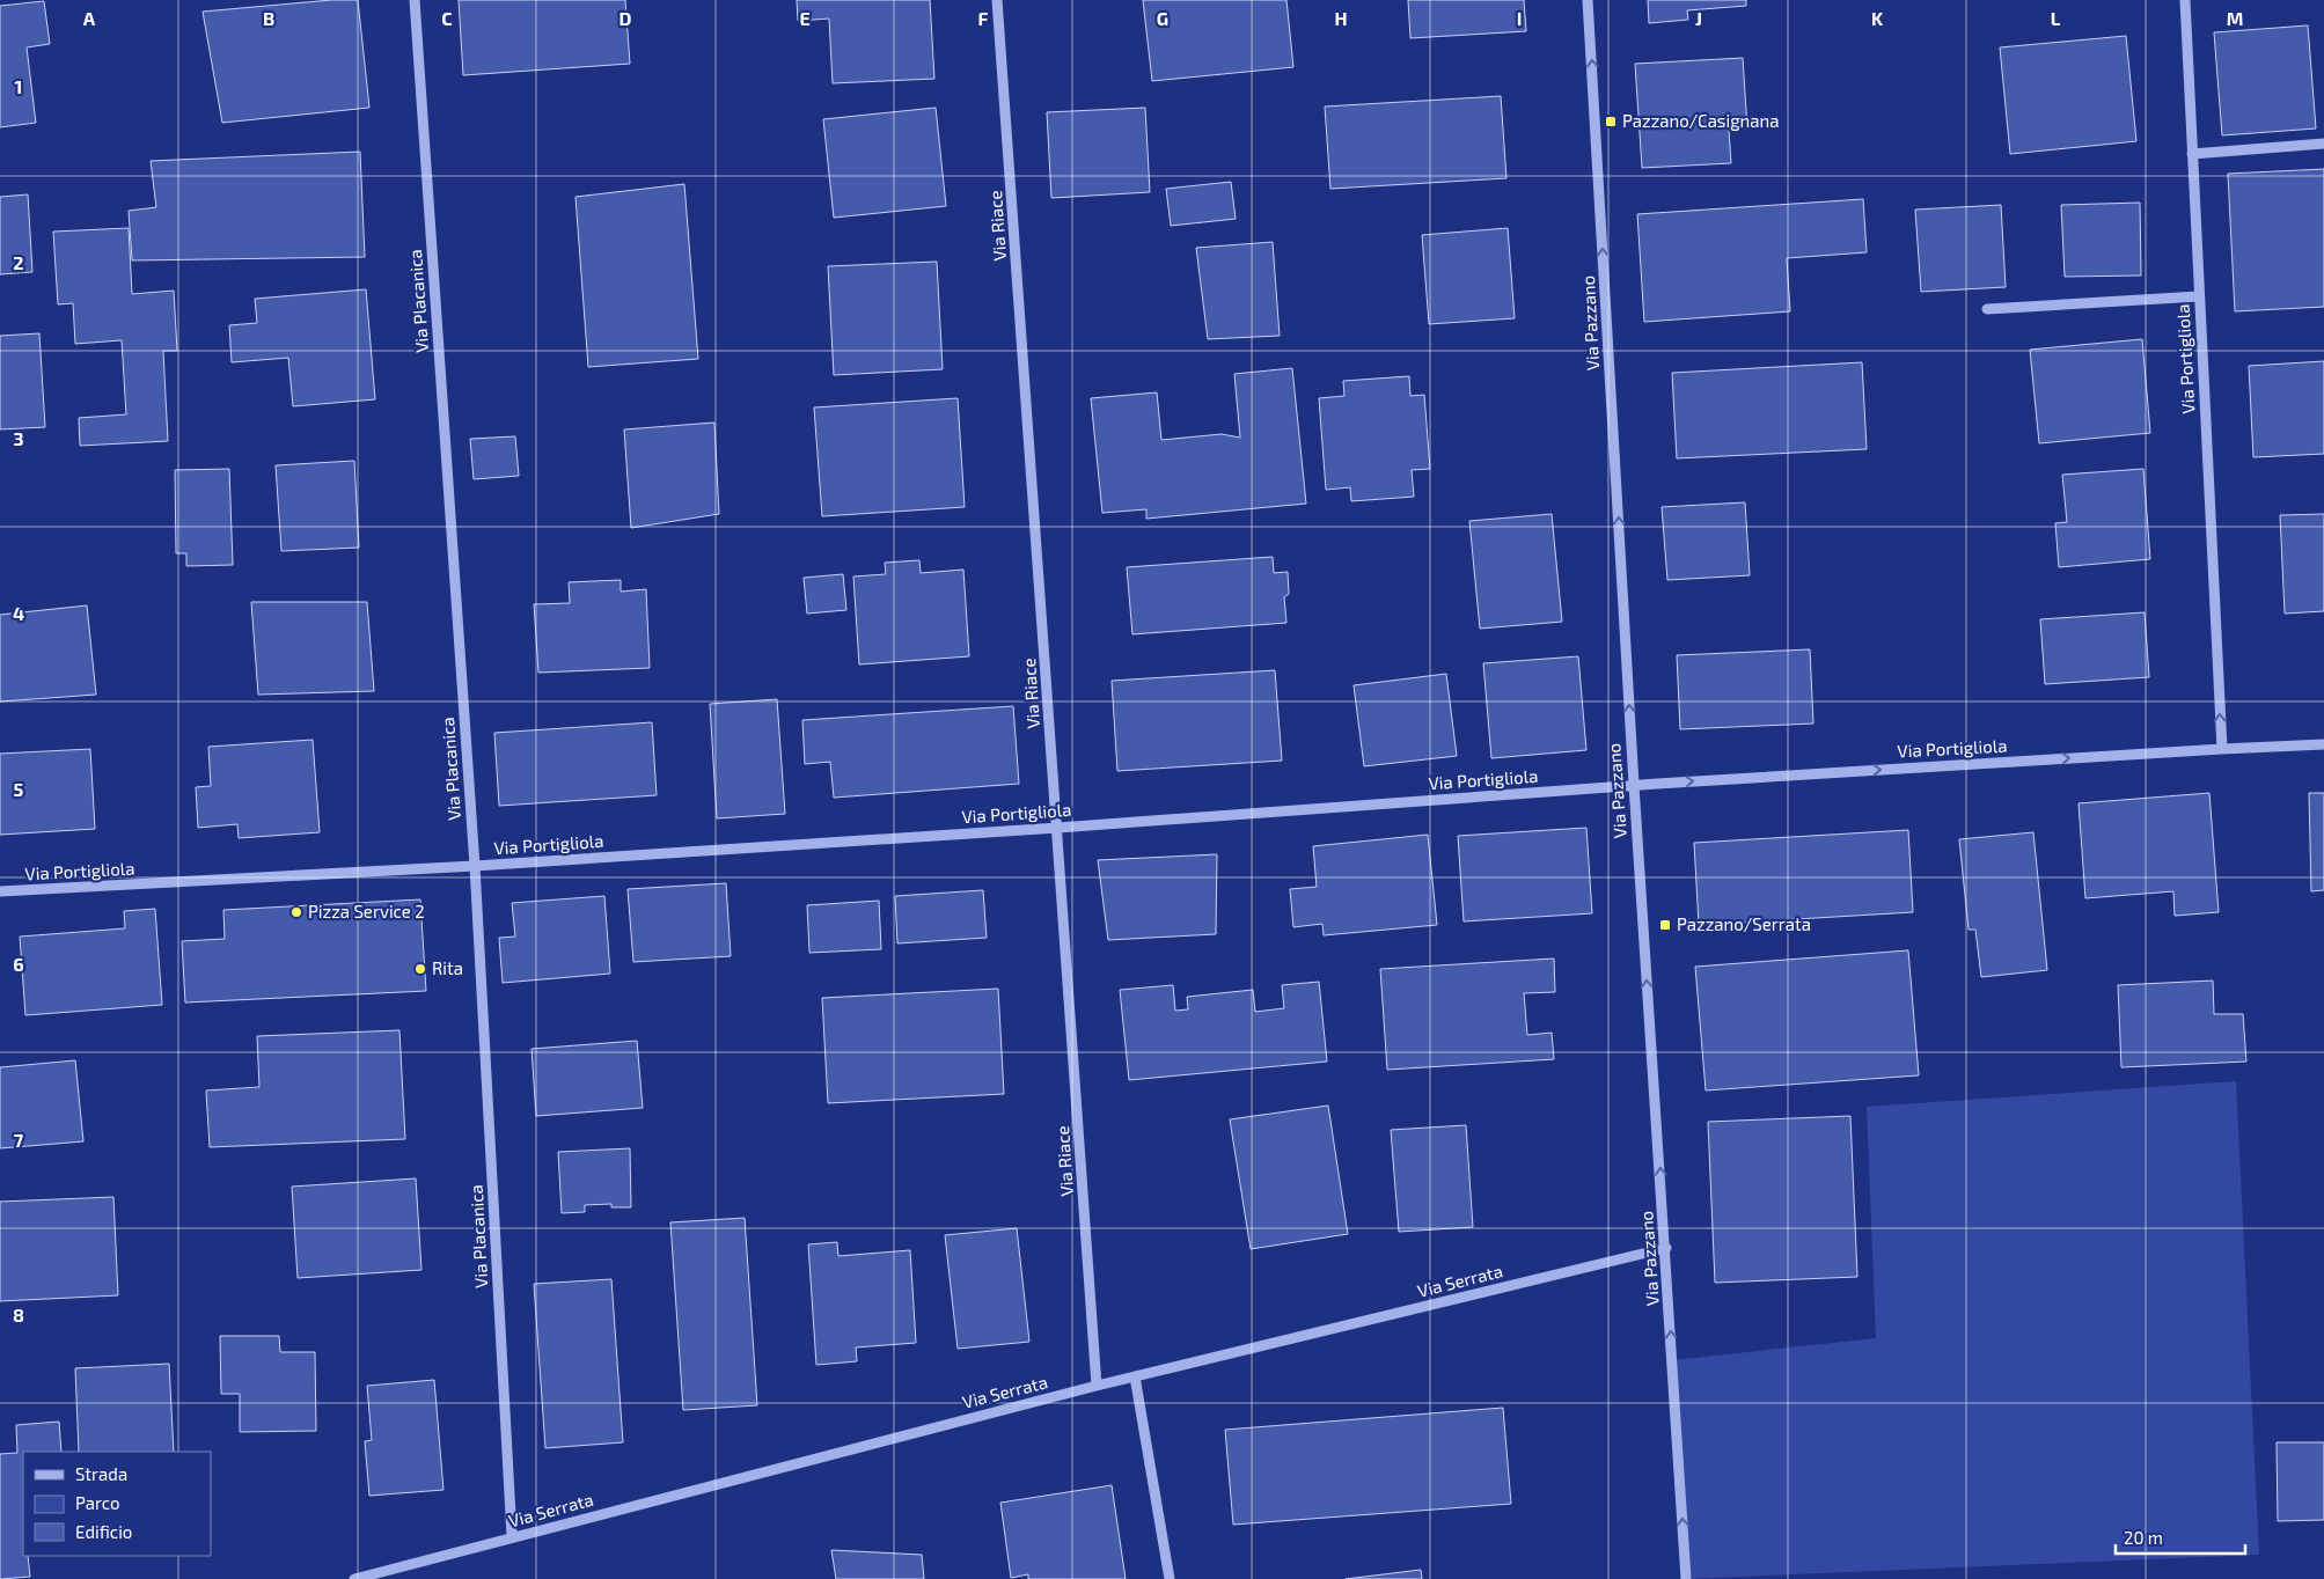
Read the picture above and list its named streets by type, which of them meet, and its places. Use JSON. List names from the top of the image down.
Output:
{
  "streets": {
    "street": [
      "Via Riace",
      "Via Placanica",
      "Via Pazzano",
      "Via Portigliola",
      "Via Serrata"
    ]
  },
  "crossings": [
    ["Via Riace", "Via Portigliola"],
    ["Via Riace", "Via Serrata"],
    ["Via Placanica", "Via Portigliola"],
    ["Via Placanica", "Via Serrata"],
    ["Via Pazzano", "Via Portigliola"],
    ["Via Pazzano", "Via Serrata"]
  ],
  "one_way": ["Via Pazzano"],
  "places": {
    "transit": ["Pazzano/Casignana", "Pazzano/Serrata"],
    "other": ["Pizza Service 2", "Rita"]
  },
  "legend": ["Strada", "Parco", "Edificio"],
  "scale_bar": "20 m",
  "grid": {
    "columns": [
      "A",
      "B",
      "C",
      "D",
      "E",
      "F",
      "G",
      "H",
      "I",
      "J",
      "K",
      "L",
      "M"
    ],
    "rows": [
      "1",
      "2",
      "3",
      "4",
      "5",
      "6",
      "7",
      "8"
    ]
  }
}
